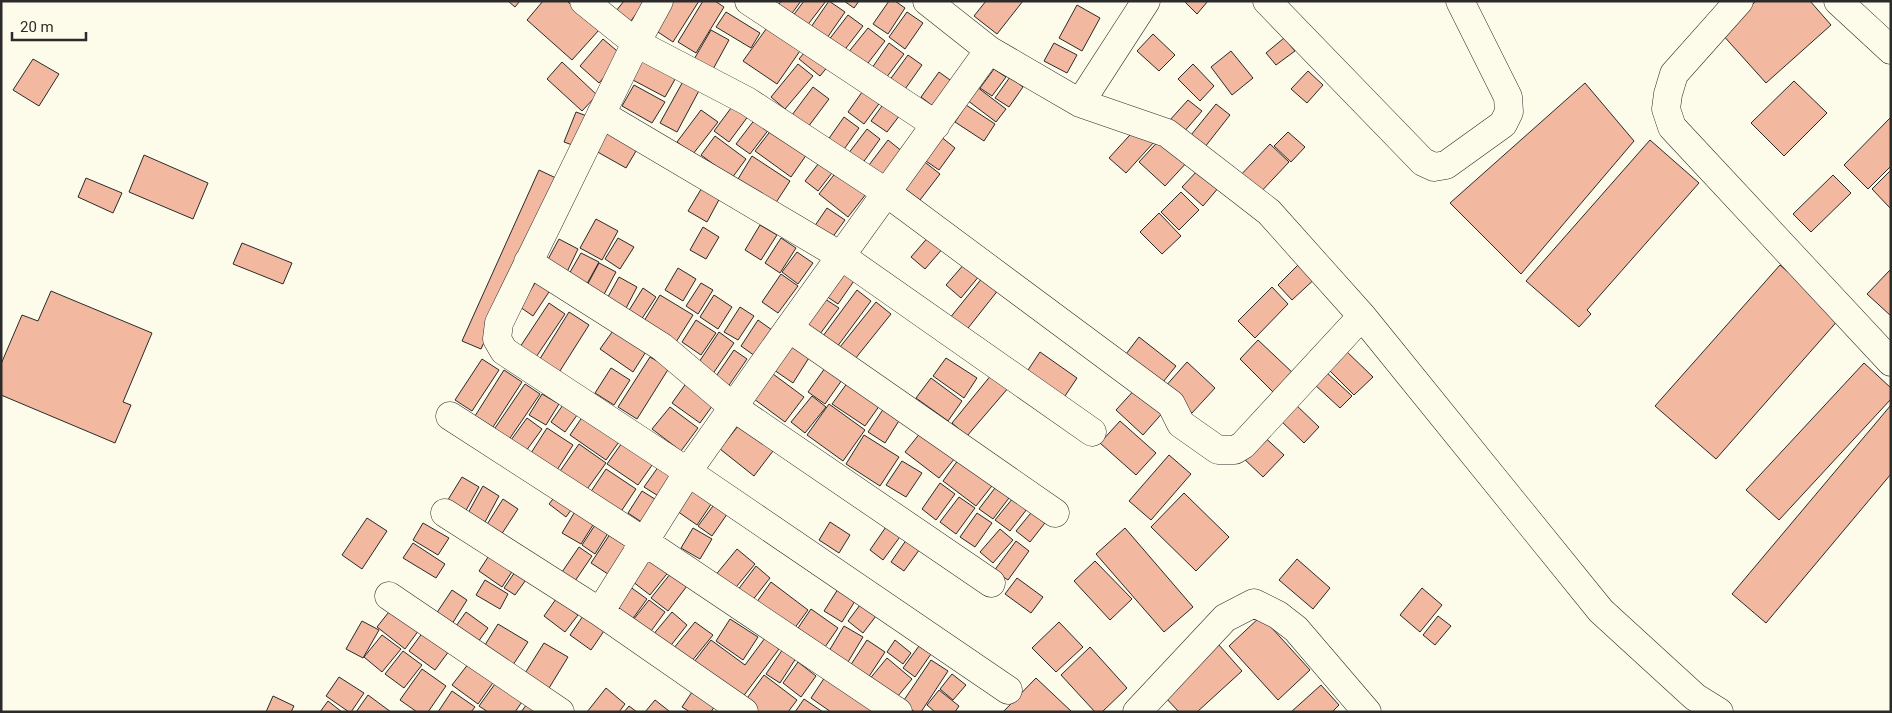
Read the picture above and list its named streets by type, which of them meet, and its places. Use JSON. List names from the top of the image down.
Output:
{
  "scale_bar": "20 m"
}
